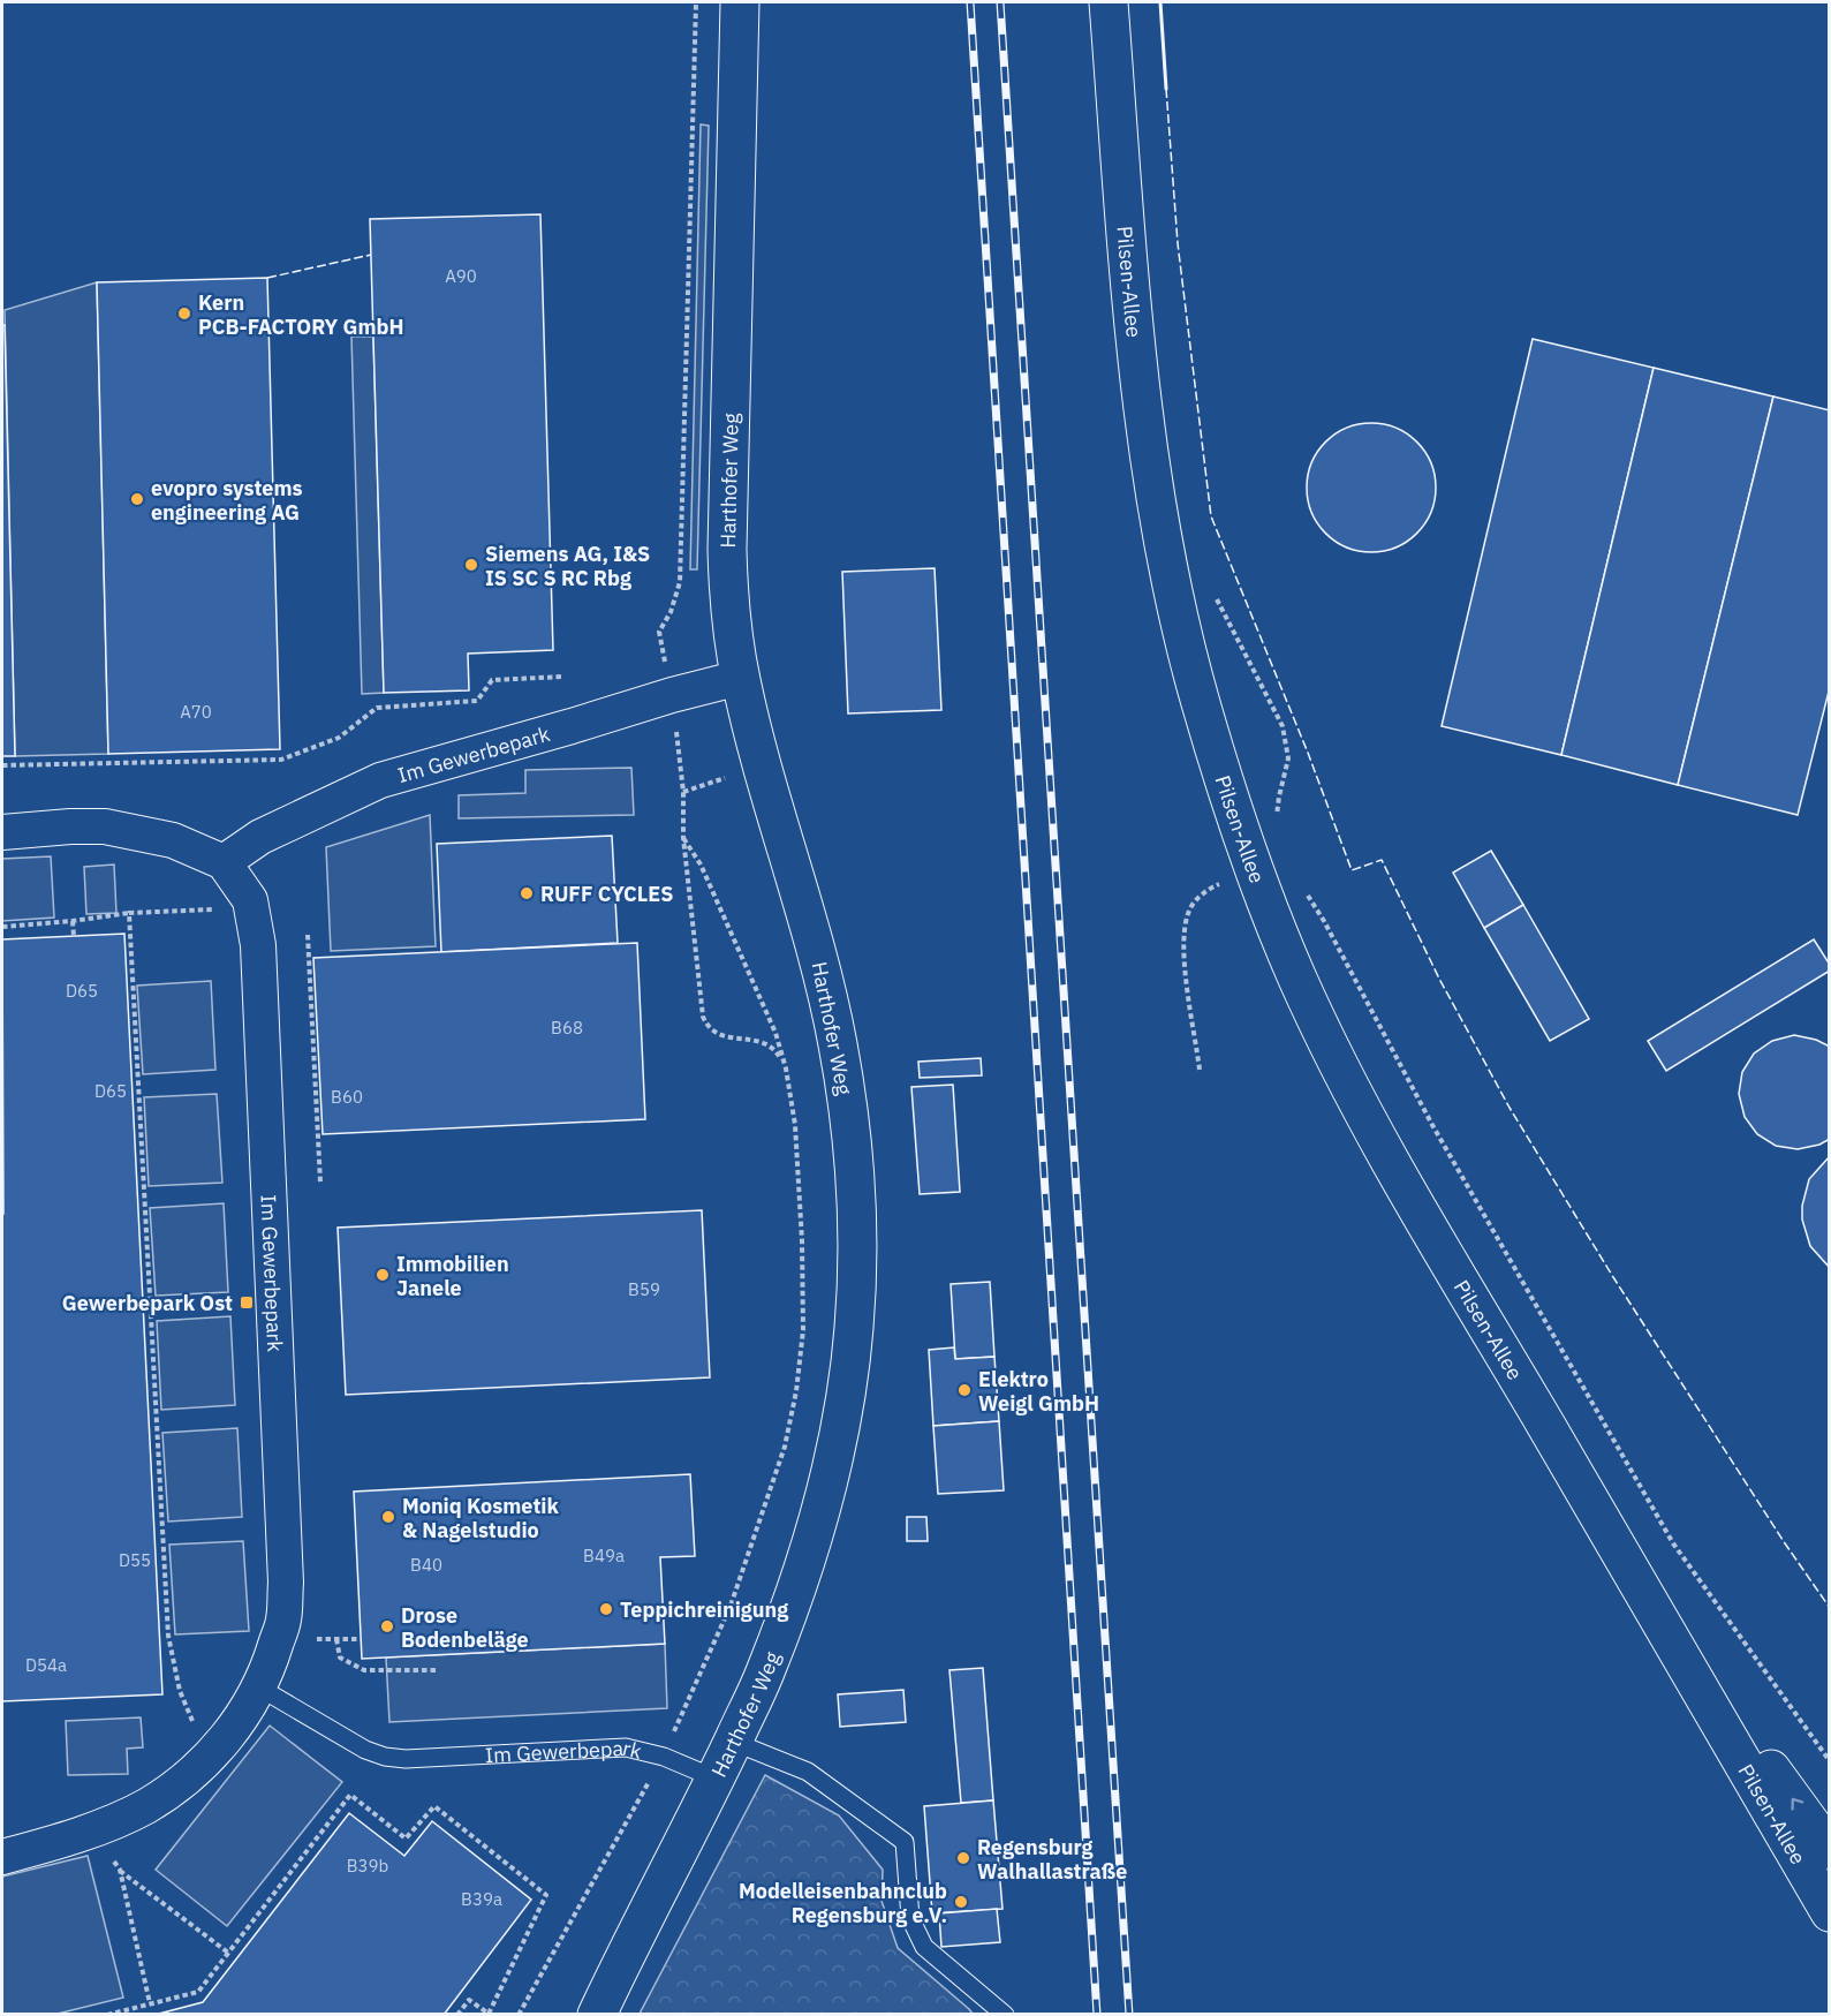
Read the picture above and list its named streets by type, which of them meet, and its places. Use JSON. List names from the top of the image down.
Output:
{
  "streets": {
    "main road": ["Pilsen-Allee", "Harthofer Weg"],
    "street": ["Im Gewerbepark"]
  },
  "crossings": [
    ["Harthofer Weg", "Im Gewerbepark"]
  ],
  "places": {
    "other": [
      "Kern PCB-FACTORY GmbH",
      "evopro systems engineering AG",
      "Siemens AG, I&S IS SC S RC Rbg",
      "RUFF CYCLES",
      "Immobilien Janele",
      "Elektro Weigl GmbH",
      "Moniq Kosmetik & Nagelstudio",
      "Teppichreinigung",
      "Drose Bodenbeläge",
      "Regensburg Walhallastraße",
      "Modelleisenbahnclub Regensburg e.V."
    ],
    "transit": ["Gewerbepark Ost"]
  },
  "house_numbers": [
    "A90",
    "A70",
    "D65",
    "B68",
    "D65",
    "B60",
    "B59",
    "B49a",
    "D55",
    "B40",
    "D54a",
    "B39b",
    "B39a"
  ]
}
